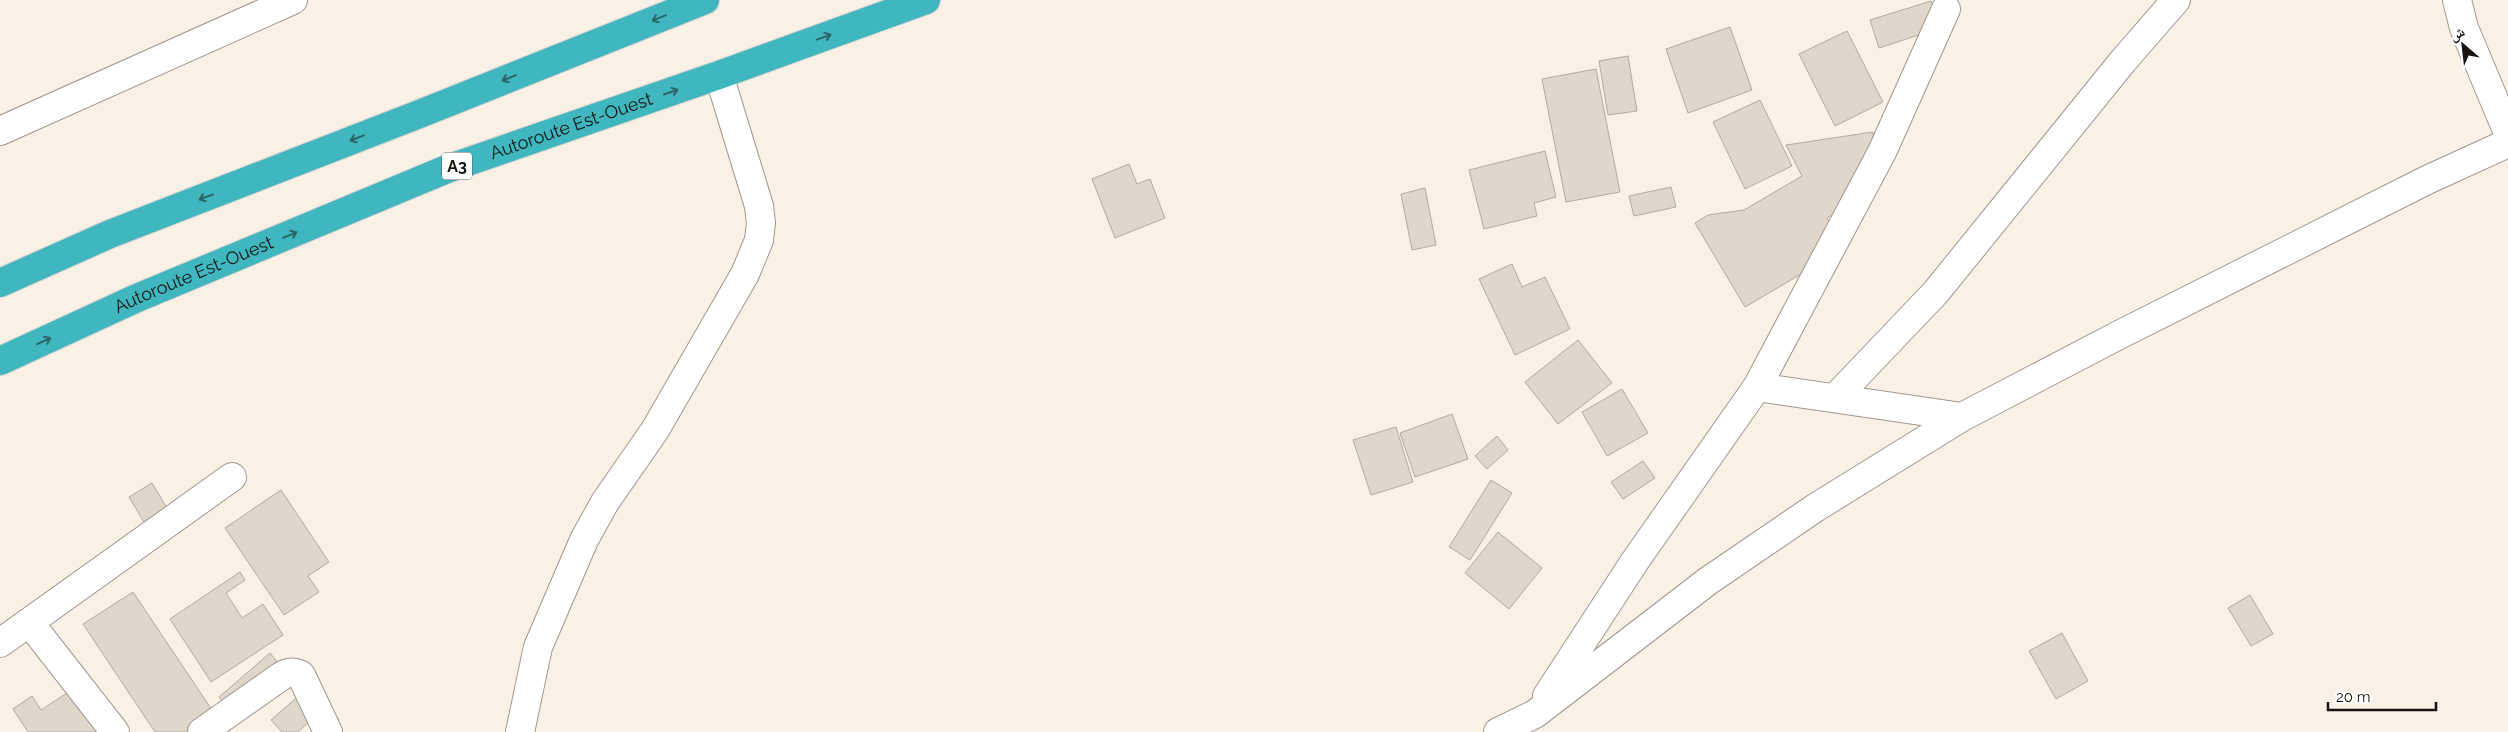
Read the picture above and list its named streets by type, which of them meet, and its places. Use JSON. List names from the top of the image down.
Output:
{
  "streets": {
    "highway": ["Autoroute Est-Ouest", "A3"]
  },
  "scale_bar": "20 m",
  "north": "top left"
}
